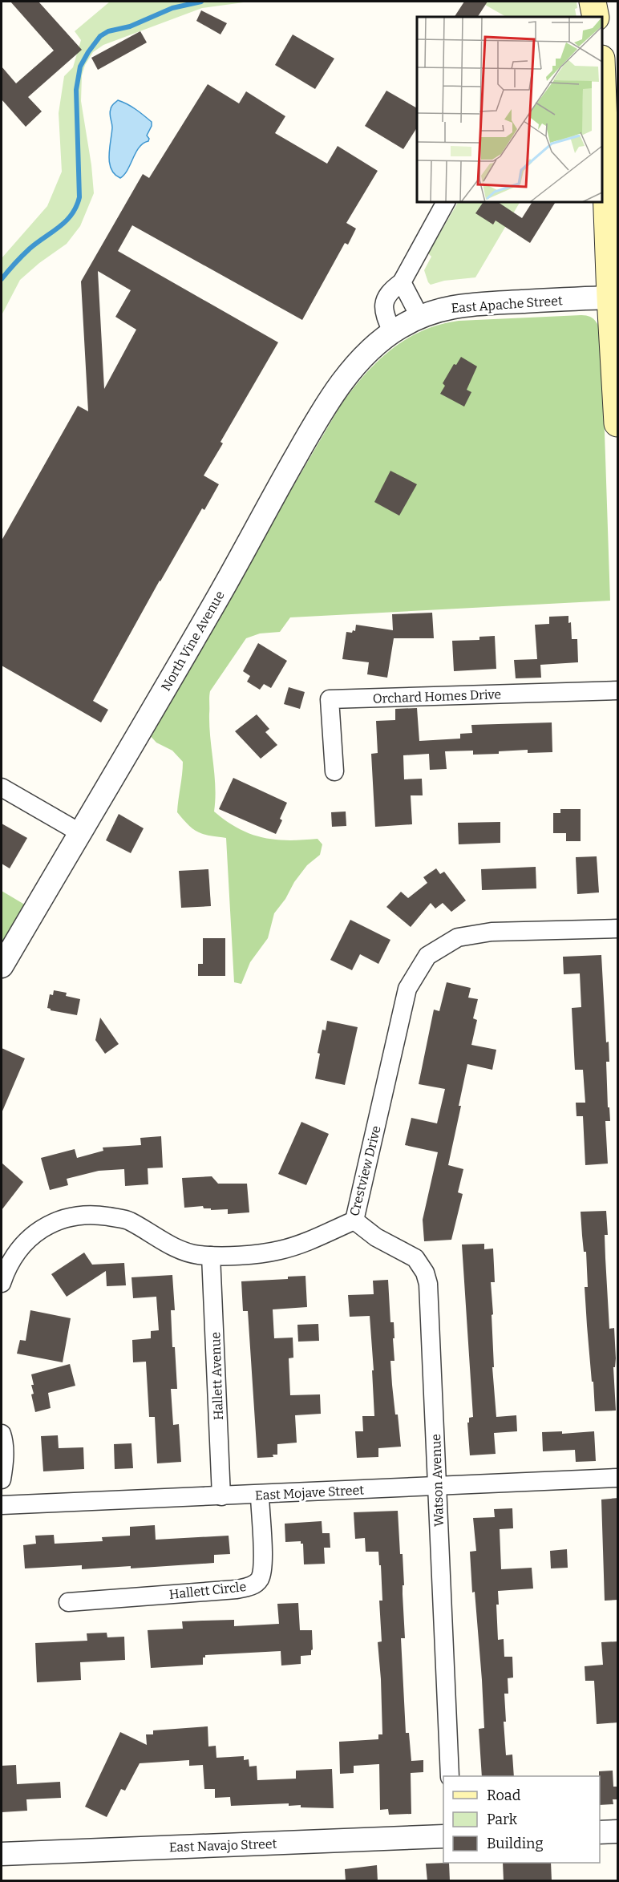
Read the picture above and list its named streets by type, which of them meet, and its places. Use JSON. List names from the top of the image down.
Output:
{
  "streets": {
    "street": [
      "East Apache Street",
      "North Vine Avenue",
      "Orchard Homes Drive",
      "Crestview Drive",
      "Hallett Avenue",
      "Watson Avenue",
      "East Mojave Street",
      "Hallett Circle",
      "East Navajo Street"
    ]
  },
  "crossings": [
    ["East Apache Street", "North Vine Avenue"],
    ["Crestview Drive", "Hallett Avenue"],
    ["Crestview Drive", "Watson Avenue"],
    ["Hallett Avenue", "East Mojave Street"],
    ["Watson Avenue", "East Mojave Street"],
    ["East Mojave Street", "Hallett Circle"]
  ],
  "legend": ["Road", "Park", "Building"]
}
